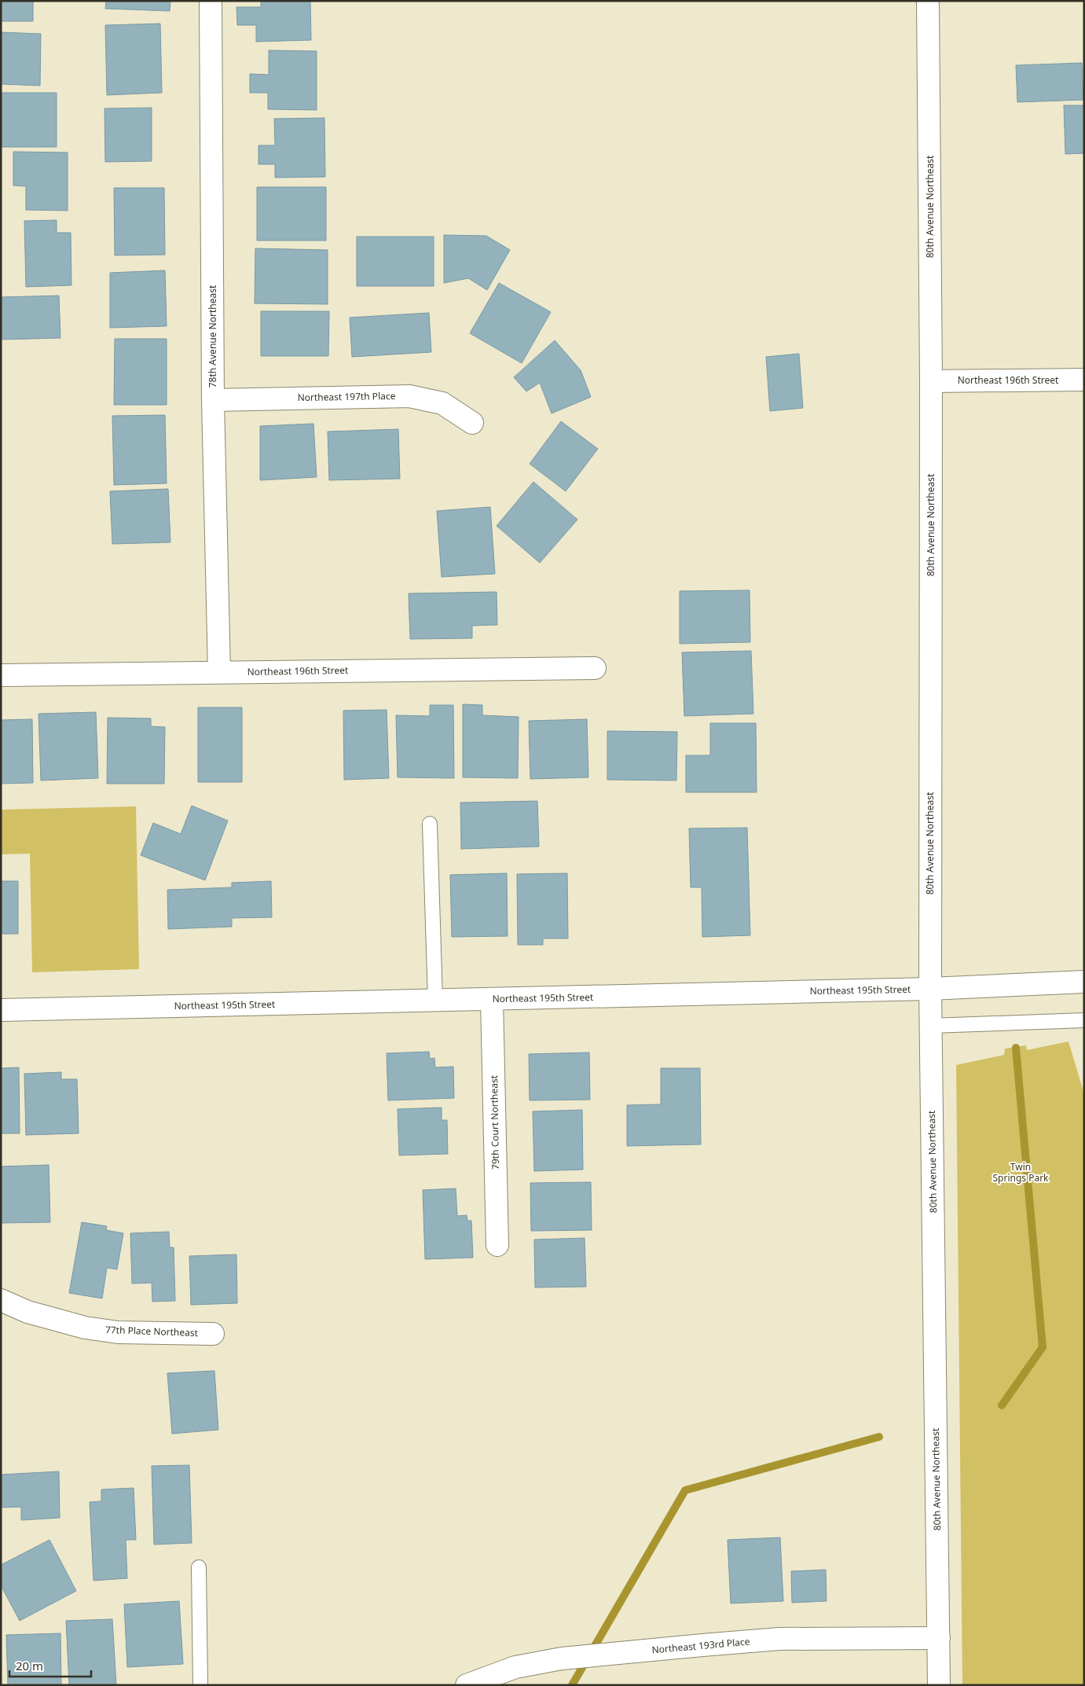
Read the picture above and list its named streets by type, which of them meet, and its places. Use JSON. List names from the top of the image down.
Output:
{
  "streets": {
    "street": [
      "80th Avenue Northeast",
      "78th Avenue Northeast",
      "Northeast 196th Street",
      "Northeast 197th Place",
      "Northeast 195th Street",
      "79th Court Northeast",
      "77th Place Northeast",
      "Northeast 193rd Place"
    ]
  },
  "crossings": [
    ["80th Avenue Northeast", "Northeast 196th Street"],
    ["80th Avenue Northeast", "Northeast 195th Street"],
    ["80th Avenue Northeast", "Northeast 193rd Place"],
    ["78th Avenue Northeast", "Northeast 196th Street"],
    ["78th Avenue Northeast", "Northeast 197th Place"],
    ["Northeast 195th Street", "79th Court Northeast"]
  ],
  "parks": ["Twin Springs Park"],
  "scale_bar": "20 m"
}
